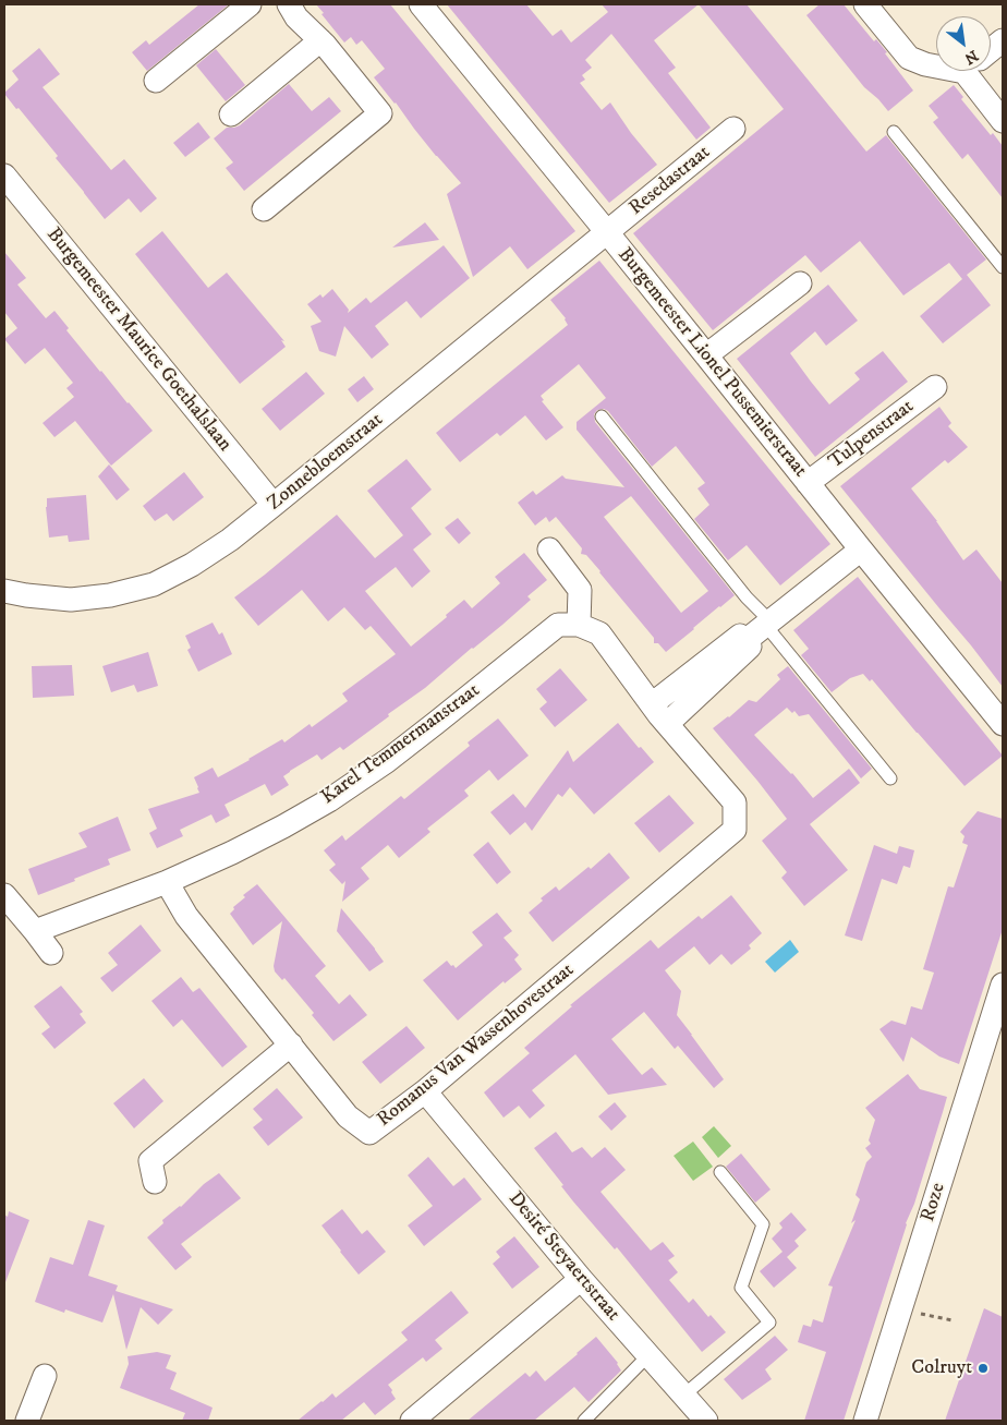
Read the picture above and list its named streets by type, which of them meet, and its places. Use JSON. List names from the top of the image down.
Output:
{
  "streets": {
    "street": [
      "Resedastraat",
      "Burgemeester Maurice Goethalslaan",
      "Burgemeester Lionel Pussemierstraat",
      "Tulpenstraat",
      "Zonnebloemstraat",
      "Karel Temmermanstraat",
      "Romanus Van Wassenhovestraat",
      "Roze",
      "Desiré Steyaertstraat"
    ]
  },
  "crossings": [
    ["Resedastraat", "Burgemeester Lionel Pussemierstraat"],
    ["Resedastraat", "Zonnebloemstraat"],
    ["Burgemeester Maurice Goethalslaan", "Zonnebloemstraat"],
    ["Burgemeester Lionel Pussemierstraat", "Tulpenstraat"],
    ["Burgemeester Lionel Pussemierstraat", "Zonnebloemstraat"],
    ["Karel Temmermanstraat", "Romanus Van Wassenhovestraat"],
    ["Romanus Van Wassenhovestraat", "Desiré Steyaertstraat"]
  ],
  "places": ["Colruyt"],
  "north": "bottom right"
}
